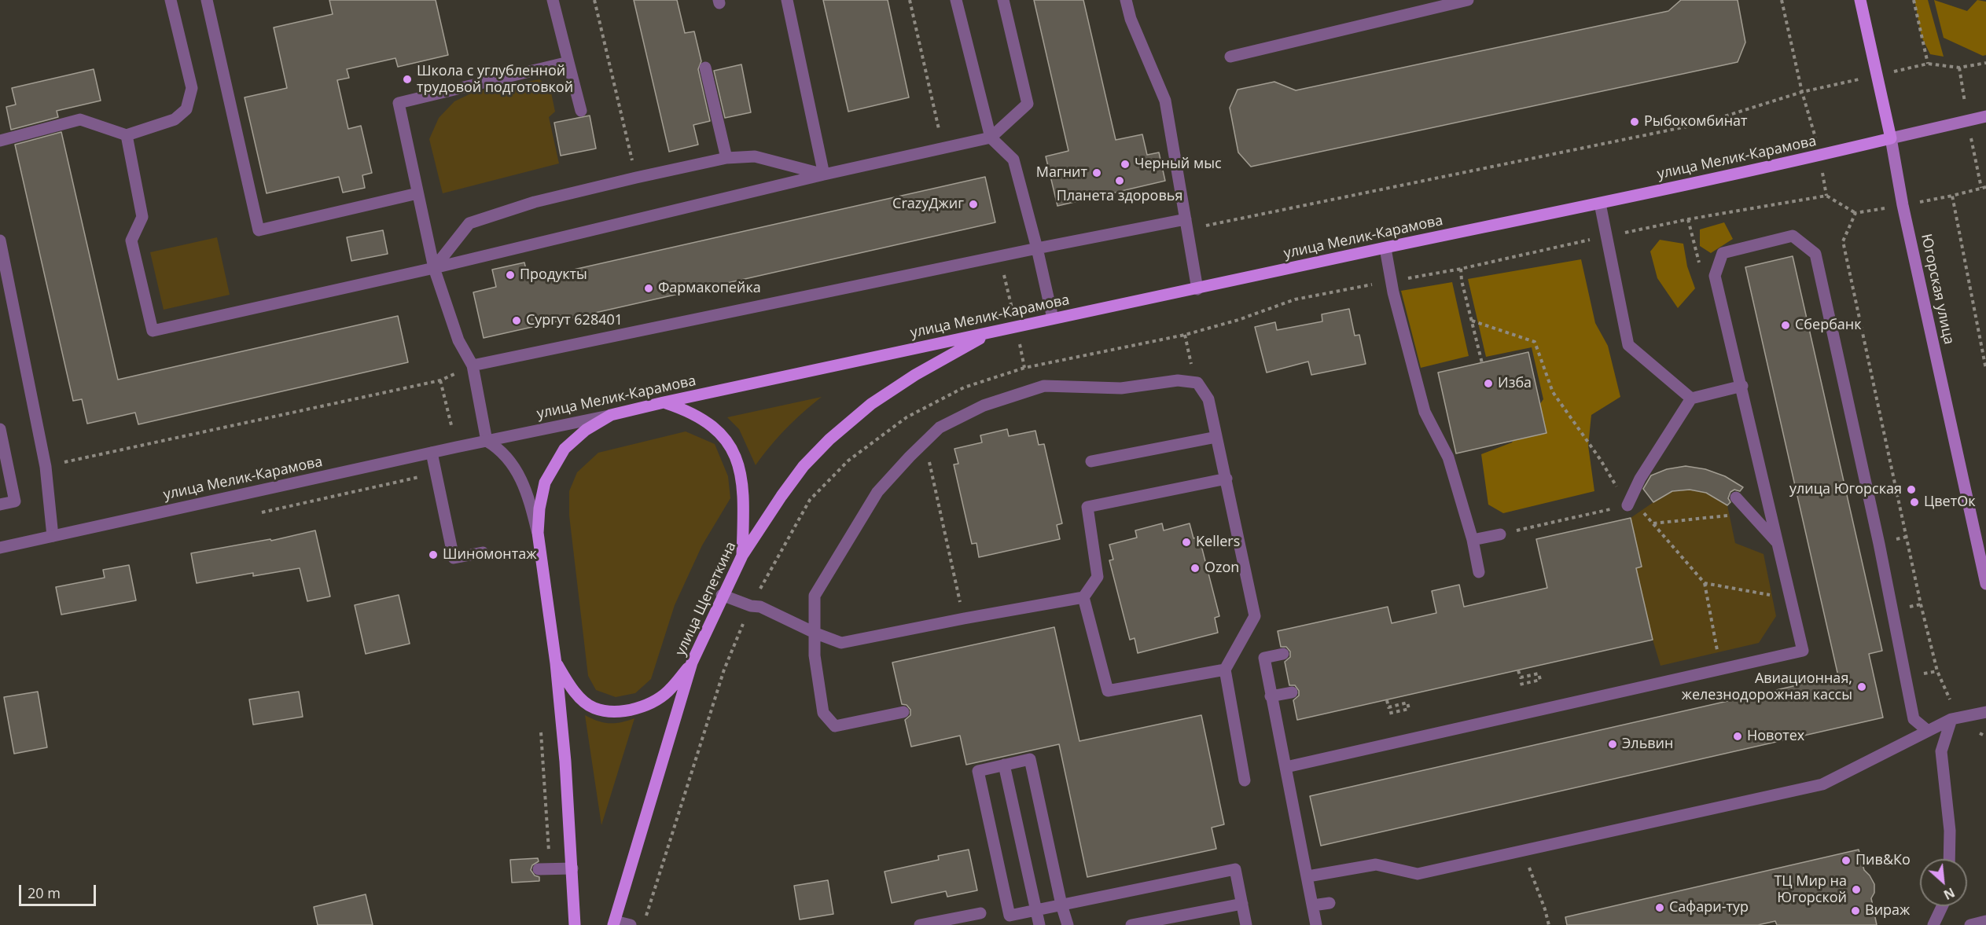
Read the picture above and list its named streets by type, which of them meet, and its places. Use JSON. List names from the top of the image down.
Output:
{
  "streets": {
    "main road": ["улица Мелик-Карамова", "Югорская улица", "улица Щепеткина"]
  },
  "crossings": [
    ["улица Мелик-Карамова", "Югорская улица"],
    ["улица Мелик-Карамова", "улица Щепеткина"]
  ],
  "places": [
    "Школа с углубленной трудовой подготовкой",
    "Рыбокомбинат",
    "Черный мыс",
    "Магнит",
    "Планета здоровья",
    "CrazyДжиг",
    "Продукты",
    "Фармакопейка",
    "Сургут 628401",
    "Сбербанк",
    "Изба",
    "улица Югорская",
    "ЦветОк",
    "Kellers",
    "Шиномонтаж",
    "Ozon",
    "Авиационная, железнодорожная кассы",
    "Новотех",
    "Эльвин",
    "Пив&Ко",
    "ТЦ Мир на Югорской",
    "Сафари-тур",
    "Вираж"
  ],
  "scale_bar": "20 m",
  "north": "bottom right"
}
